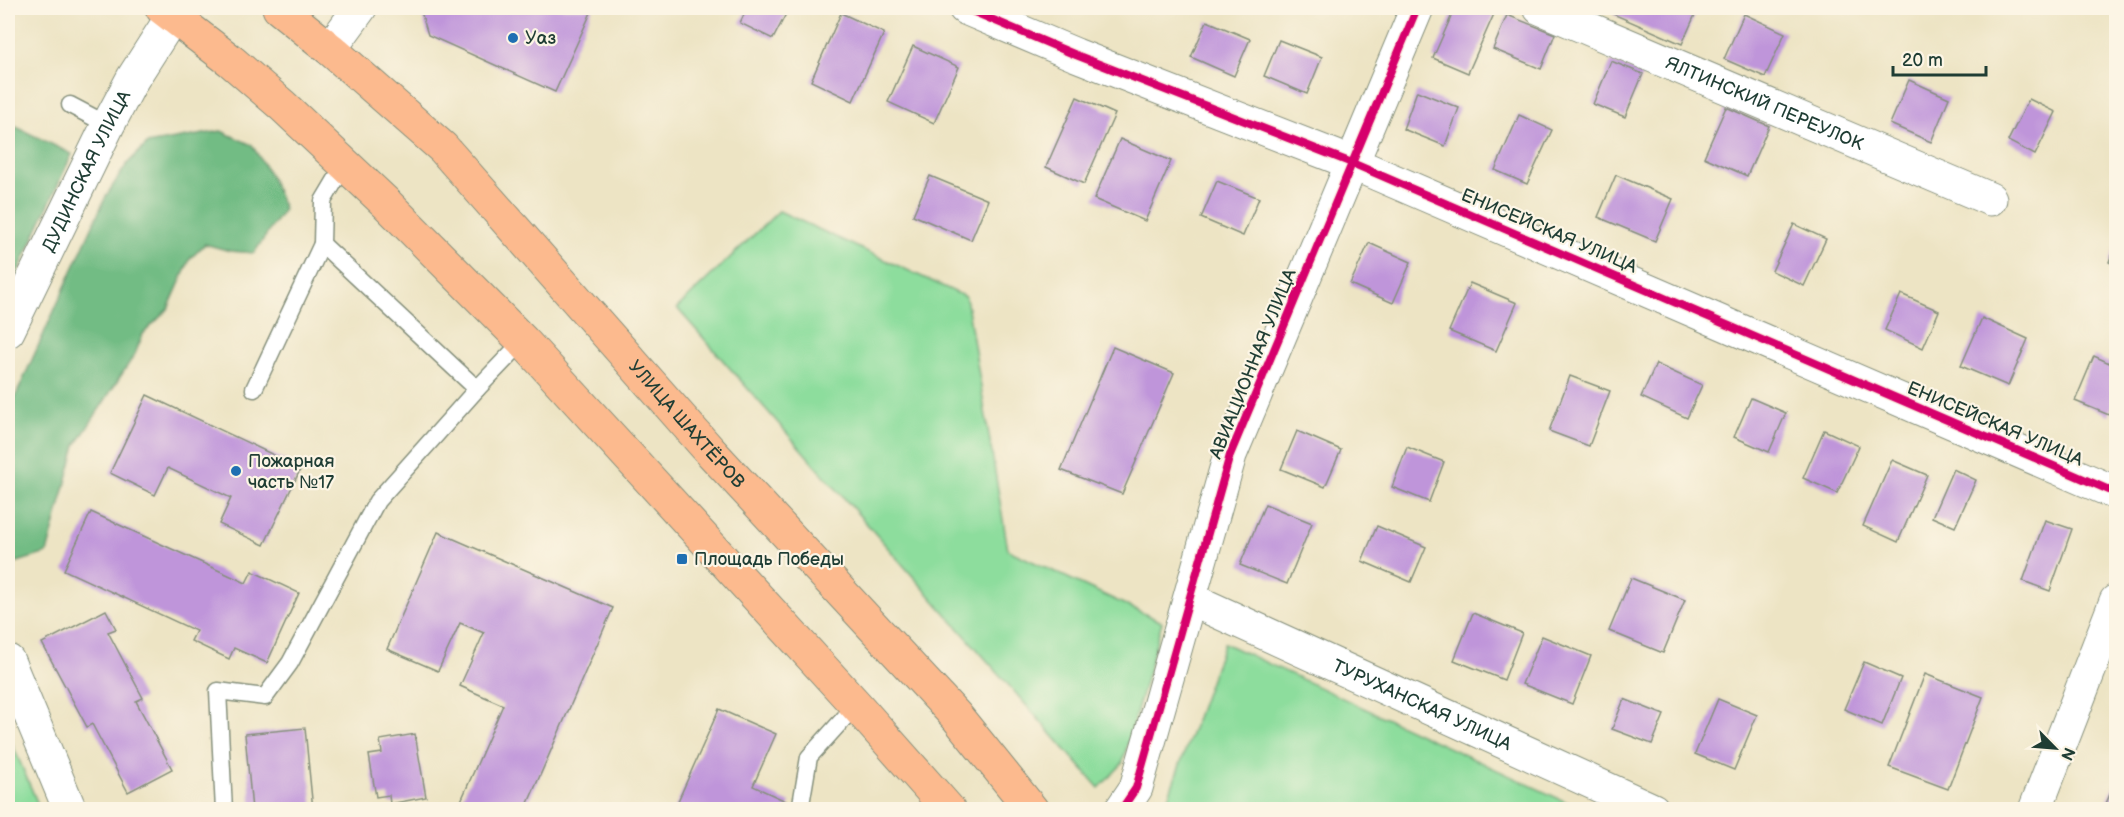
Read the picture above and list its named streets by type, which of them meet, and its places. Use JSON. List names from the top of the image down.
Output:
{
  "streets": {
    "main road": ["УЛИЦА ШАХТЁРОВ"],
    "street": [
      "ЯЛТИНСКИЙ ПЕРЕУЛОК",
      "ДУДИНСКАЯ УЛИЦА",
      "ЕНИСЕЙСКАЯ УЛИЦА",
      "АВИАЦИОННАЯ УЛИЦА",
      "ТУРУХАНСКАЯ УЛИЦА"
    ]
  },
  "crossings": [
    ["ЕНИСЕЙСКАЯ УЛИЦА", "АВИАЦИОННАЯ УЛИЦА"],
    ["АВИАЦИОННАЯ УЛИЦА", "ТУРУХАНСКАЯ УЛИЦА"]
  ],
  "places": {
    "other": ["Уаз", "Пожарная часть №17"],
    "transit": ["Площадь Победы"]
  },
  "scale_bar": "20 m",
  "north": "bottom right"
}
